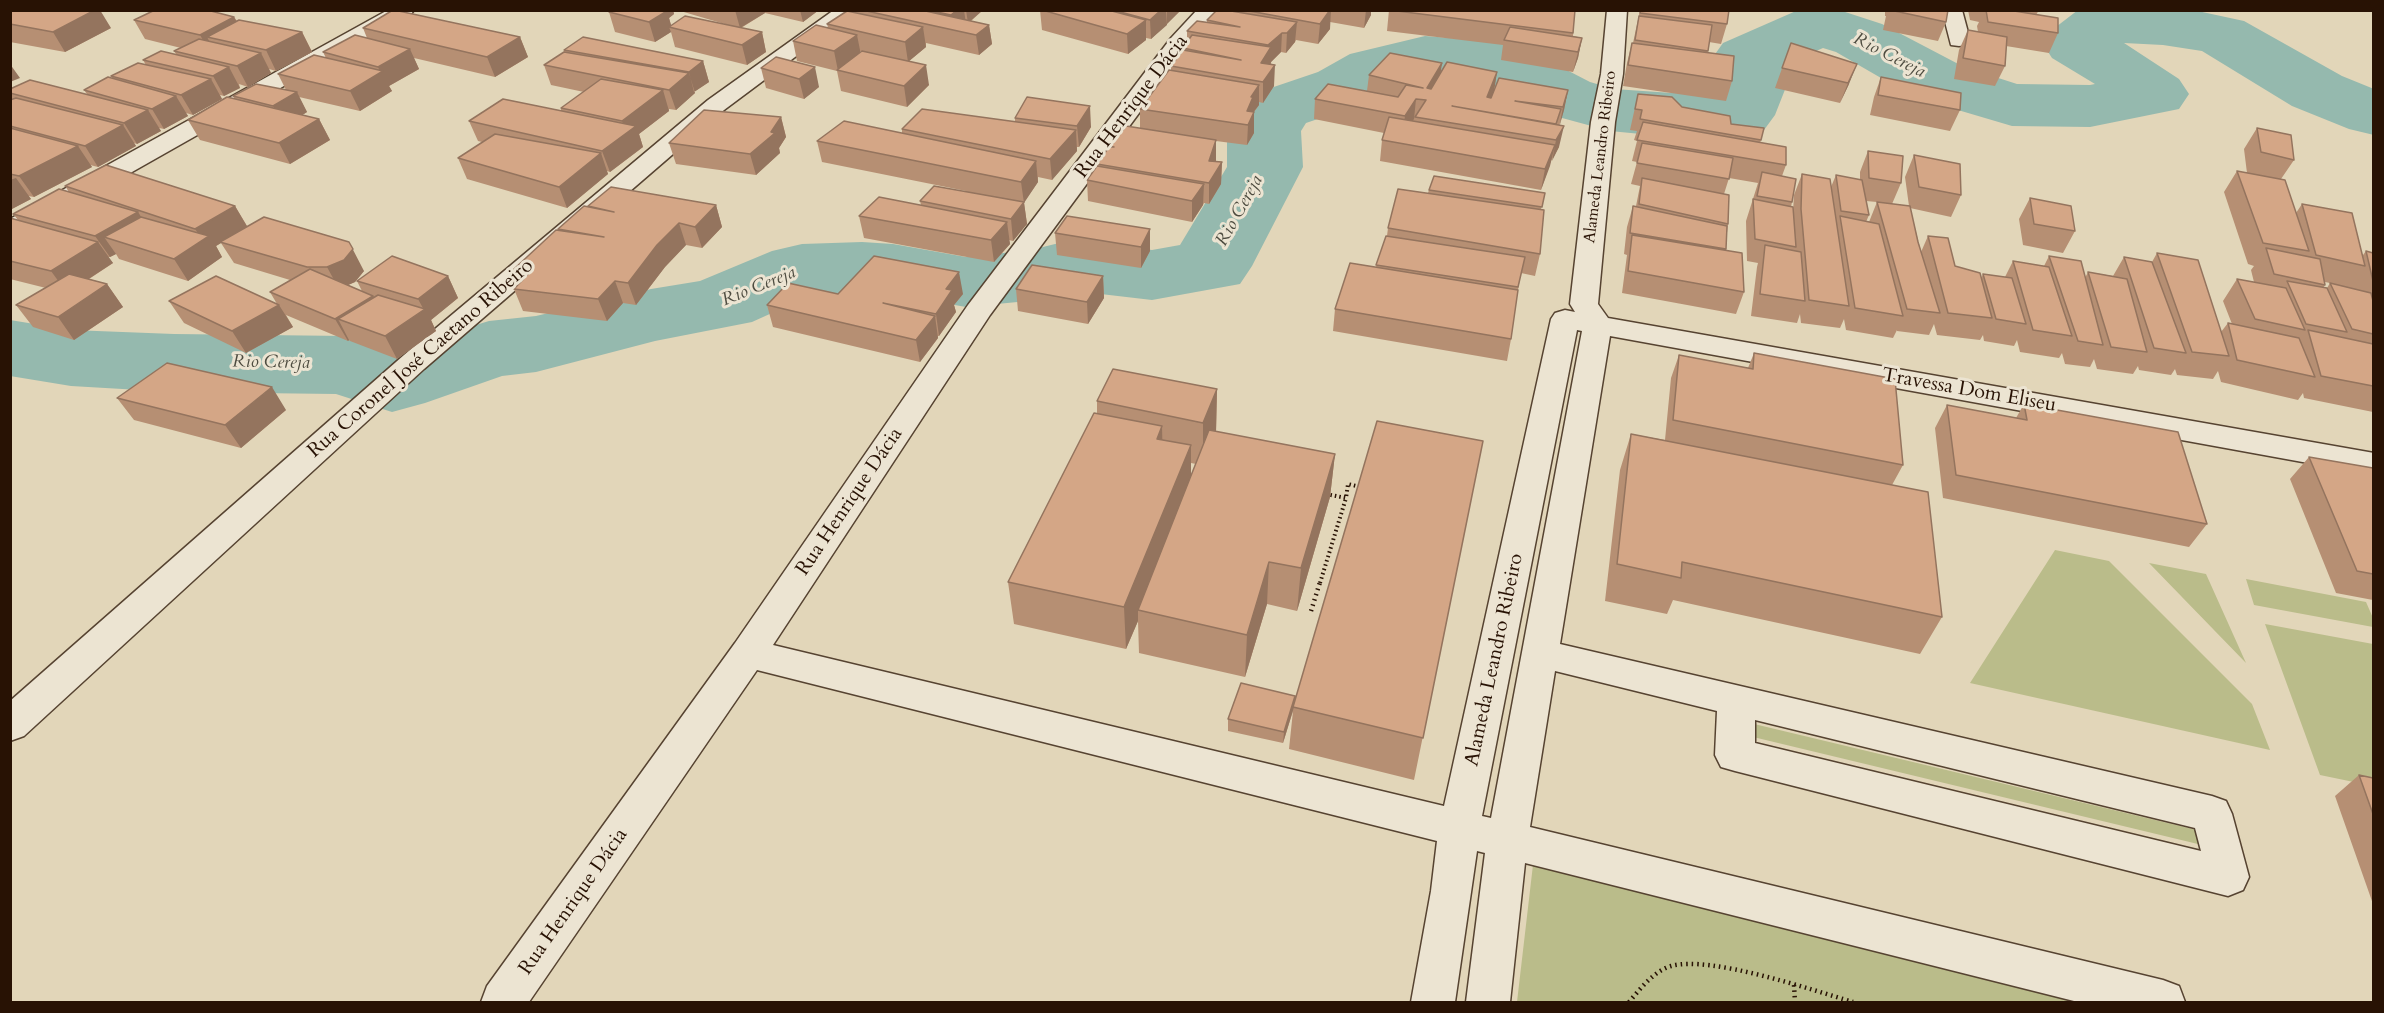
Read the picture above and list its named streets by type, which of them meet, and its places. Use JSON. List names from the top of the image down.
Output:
{
  "streets": {
    "street": [
      "Rua Henrique Dácia",
      "Alameda Leandro Ribeiro",
      "Rua Coronel José Caetano Ribeiro",
      "Travessa Dom Eliseu"
    ]
  },
  "crossings": [
    ["Alameda Leandro Ribeiro", "Travessa Dom Eliseu"]
  ],
  "water": ["Rio Cereja"]
}
